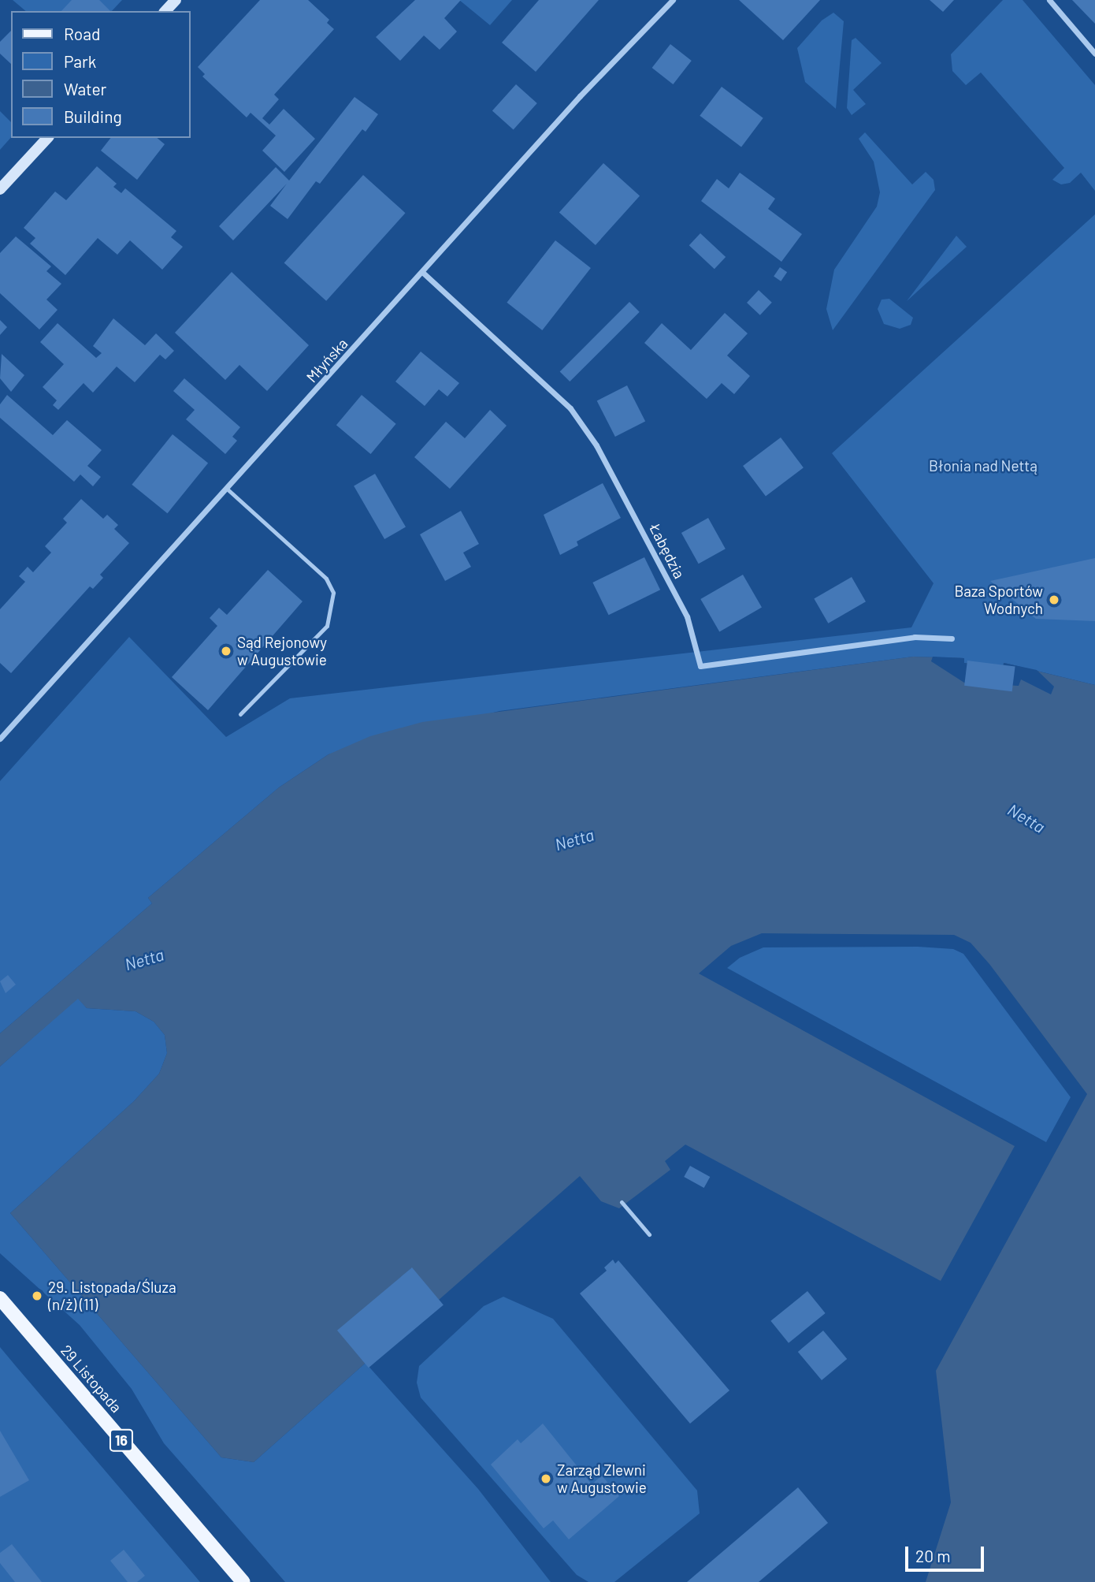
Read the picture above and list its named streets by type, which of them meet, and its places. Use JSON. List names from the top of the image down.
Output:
{
  "streets": {
    "main road": ["29 Listopada", "16"],
    "street": ["Młyńska", "Łabędzia"]
  },
  "crossings": [
    ["Młyńska", "Łabędzia"]
  ],
  "water": ["Netta"],
  "parks": ["Błonia nad Nettą"],
  "places": [
    "Baza Sportów Wodnych",
    "Sąd Rejonowy w Augustowie",
    "29. Listopada/Śluza (n/ż) (11)",
    "Zarząd Zlewni w Augustowie"
  ],
  "legend": [
    "Road",
    "Park",
    "Water",
    "Building"
  ],
  "scale_bar": "20 m"
}
